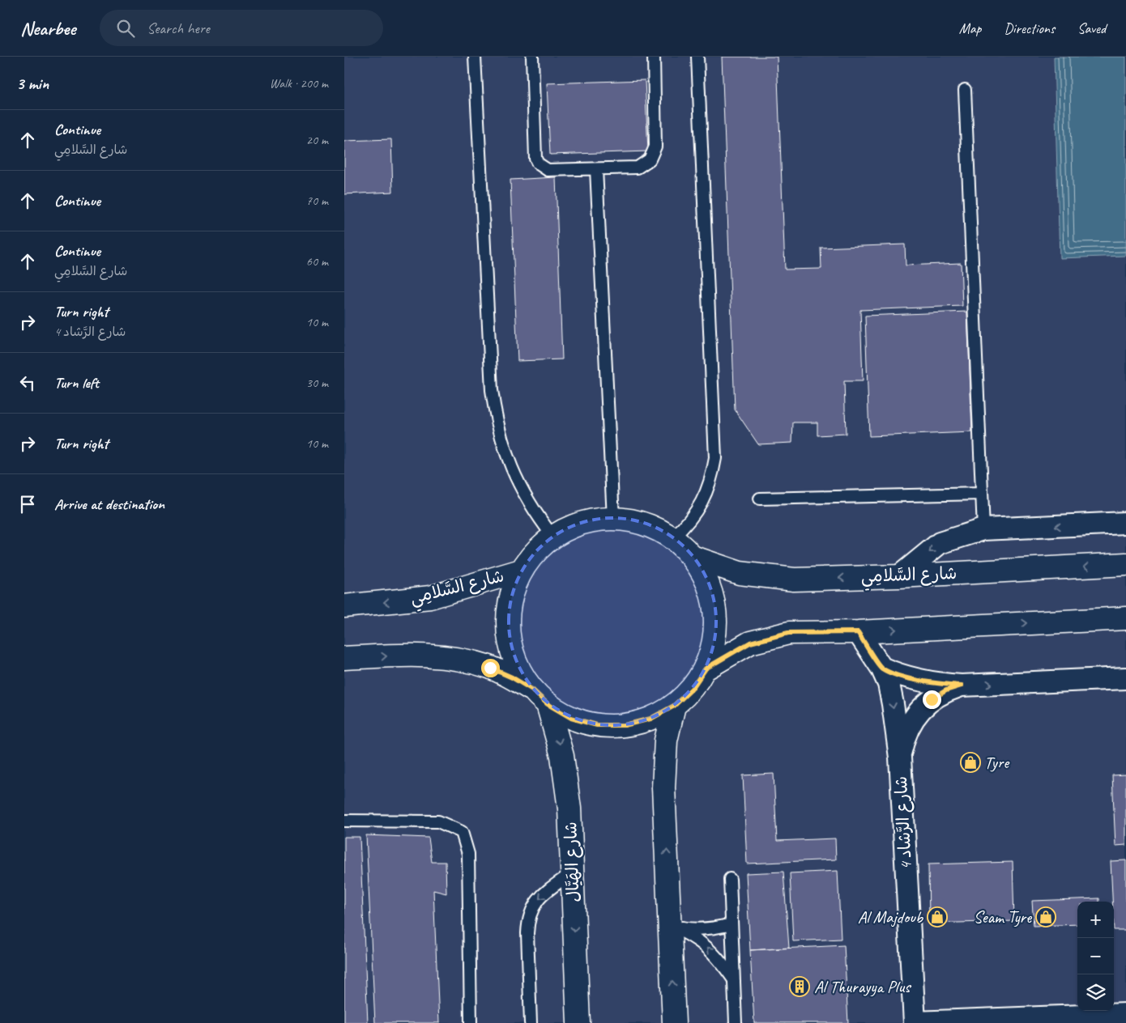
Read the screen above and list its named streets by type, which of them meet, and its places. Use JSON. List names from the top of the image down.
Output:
{
  "streets": {
    "street": ["شارع السَّلامِي", "شارع الرَّشاد 4", "شارع الهَيَّال"]
  },
  "places": {
    "shop": ["Tyre", "Al Majdoub", "Seam Tyre"],
    "building": ["Al Thurayya Plus"]
  },
  "page": {
    "header": "Nearbee",
    "search": "Search here",
    "nav": ["Map", "Directions", "Saved"],
    "heading": ["3 min", "Walk · 200 m"],
    "list": [
      ["Continue", "شارع السَّلامِي", "20 m"],
      ["Continue", "70 m"],
      ["Continue", "شارع السَّلامِي", "60 m"],
      ["Turn right", "شارع الرَّشاد 4", "10 m"],
      ["Turn left", "30 m"],
      ["Turn right", "10 m"],
      "Arrive at destination"
    ],
    "map_buttons": ["+", "−"]
  }
}
